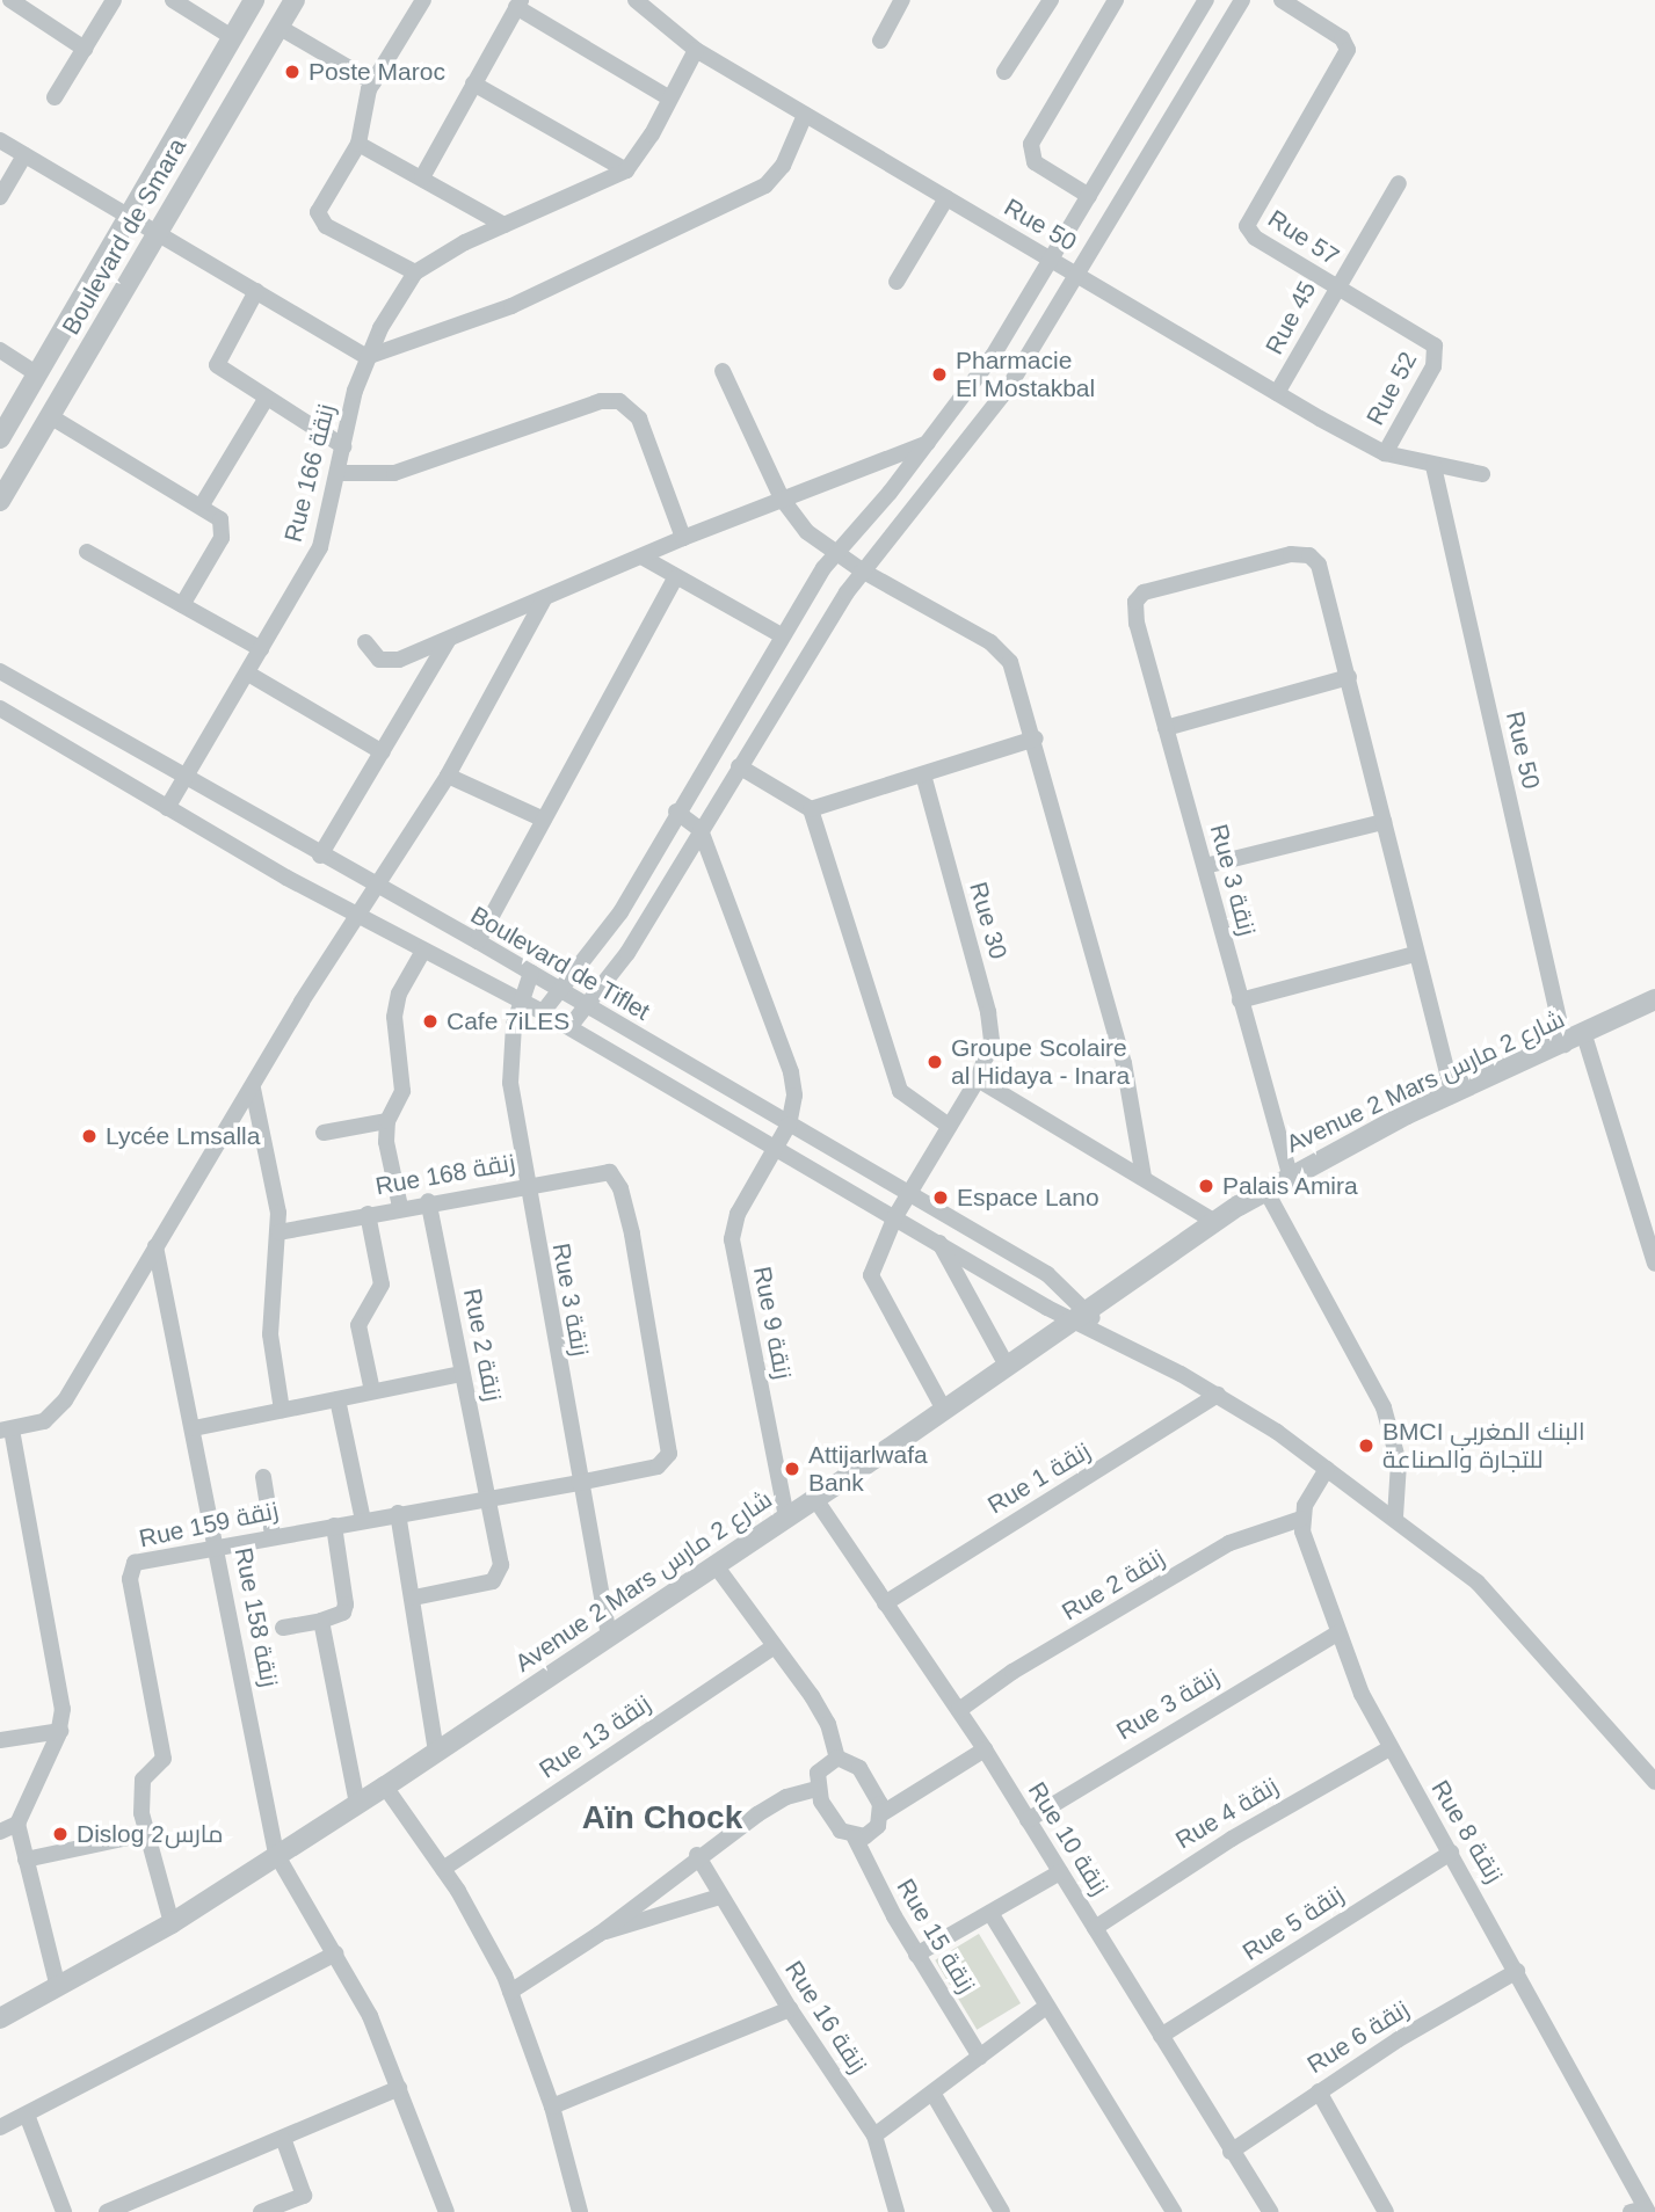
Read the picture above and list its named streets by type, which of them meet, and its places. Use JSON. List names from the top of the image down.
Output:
{
  "streets": {
    "street": [
      "Rue 50",
      "Boulevard de Smara",
      "Rue 57",
      "Rue 45",
      "Rue 52",
      "Rue 166 زنقة",
      "Rue 3 زنقة",
      "Rue 30",
      "Boulevard de Tiflet",
      "Avenue 2 Mars شارع 2 مارس",
      "Rue 168 زنقة",
      "Rue 9 زنقة",
      "Rue 2 زنقة",
      "Rue 1 زنقة",
      "Rue 159 زنقة",
      "Rue 158 زنقة",
      "Rue 13 زنقة",
      "Rue 4 زنقة",
      "Rue 8 زنقة",
      "Rue 10 زنقة",
      "Rue 5 زنقة",
      "Rue 15 زنقة",
      "Rue 16 زنقة",
      "Rue 6 زنقة"
    ]
  },
  "crossings": [
    ["Rue 50", "Rue 45"],
    ["Rue 50", "Rue 52"],
    ["Rue 50", "Avenue 2 Mars شارع 2 مارس"],
    ["Rue 57", "Rue 45"],
    ["Rue 57", "Rue 52"],
    ["Rue 166 زنقة", "Boulevard de Tiflet"],
    ["Rue 3 زنقة", "Boulevard de Tiflet"],
    ["Rue 3 زنقة", "Avenue 2 Mars شارع 2 مارس"],
    ["Rue 3 زنقة", "Rue 168 زنقة"],
    ["Rue 3 زنقة", "Rue 159 زنقة"],
    ["Rue 3 زنقة", "Rue 8 زنقة"],
    ["Rue 3 زنقة", "Rue 10 زنقة"],
    ["Rue 30", "Boulevard de Tiflet"],
    ["Rue 30", "Avenue 2 Mars شارع 2 مارس"],
    ["Boulevard de Tiflet", "Avenue 2 Mars شارع 2 مارس"],
    ["Boulevard de Tiflet", "Rue 9 زنقة"],
    ["Avenue 2 Mars شارع 2 مارس", "Rue 9 زنقة"],
    ["Avenue 2 Mars شارع 2 مارس", "Rue 159 زنقة"],
    ["Avenue 2 Mars شارع 2 مارس", "Rue 158 زنقة"],
    ["Avenue 2 Mars شارع 2 مارس", "Rue 10 زنقة"],
    ["Rue 168 زنقة", "Rue 2 زنقة"],
    ["Rue 168 زنقة", "Rue 159 زنقة"],
    ["Rue 2 زنقة", "Rue 159 زنقة"],
    ["Rue 2 زنقة", "Rue 8 زنقة"],
    ["Rue 2 زنقة", "Rue 10 زنقة"],
    ["Rue 1 زنقة", "Rue 10 زنقة"],
    ["Rue 159 زنقة", "Rue 158 زنقة"],
    ["Rue 4 زنقة", "Rue 8 زنقة"],
    ["Rue 4 زنقة", "Rue 10 زنقة"],
    ["Rue 8 زنقة", "Rue 5 زنقة"],
    ["Rue 8 زنقة", "Rue 6 زنقة"],
    ["Rue 10 زنقة", "Rue 5 زنقة"],
    ["Rue 10 زنقة", "Rue 6 زنقة"]
  ],
  "districts": ["Aïn Chock"],
  "places": [
    "Poste Maroc",
    "Pharmacie El Mostakbal",
    "Cafe 7iLES",
    "Groupe Scolaire al Hidaya - Inara",
    "Lycée Lmsalla",
    "Palais Amira",
    "Espace Lano",
    "BMCI البنك المغربي للتجارة والصناعة",
    "Attijarlwafa Bank",
    "Dislog 2مارس"
  ]
}
